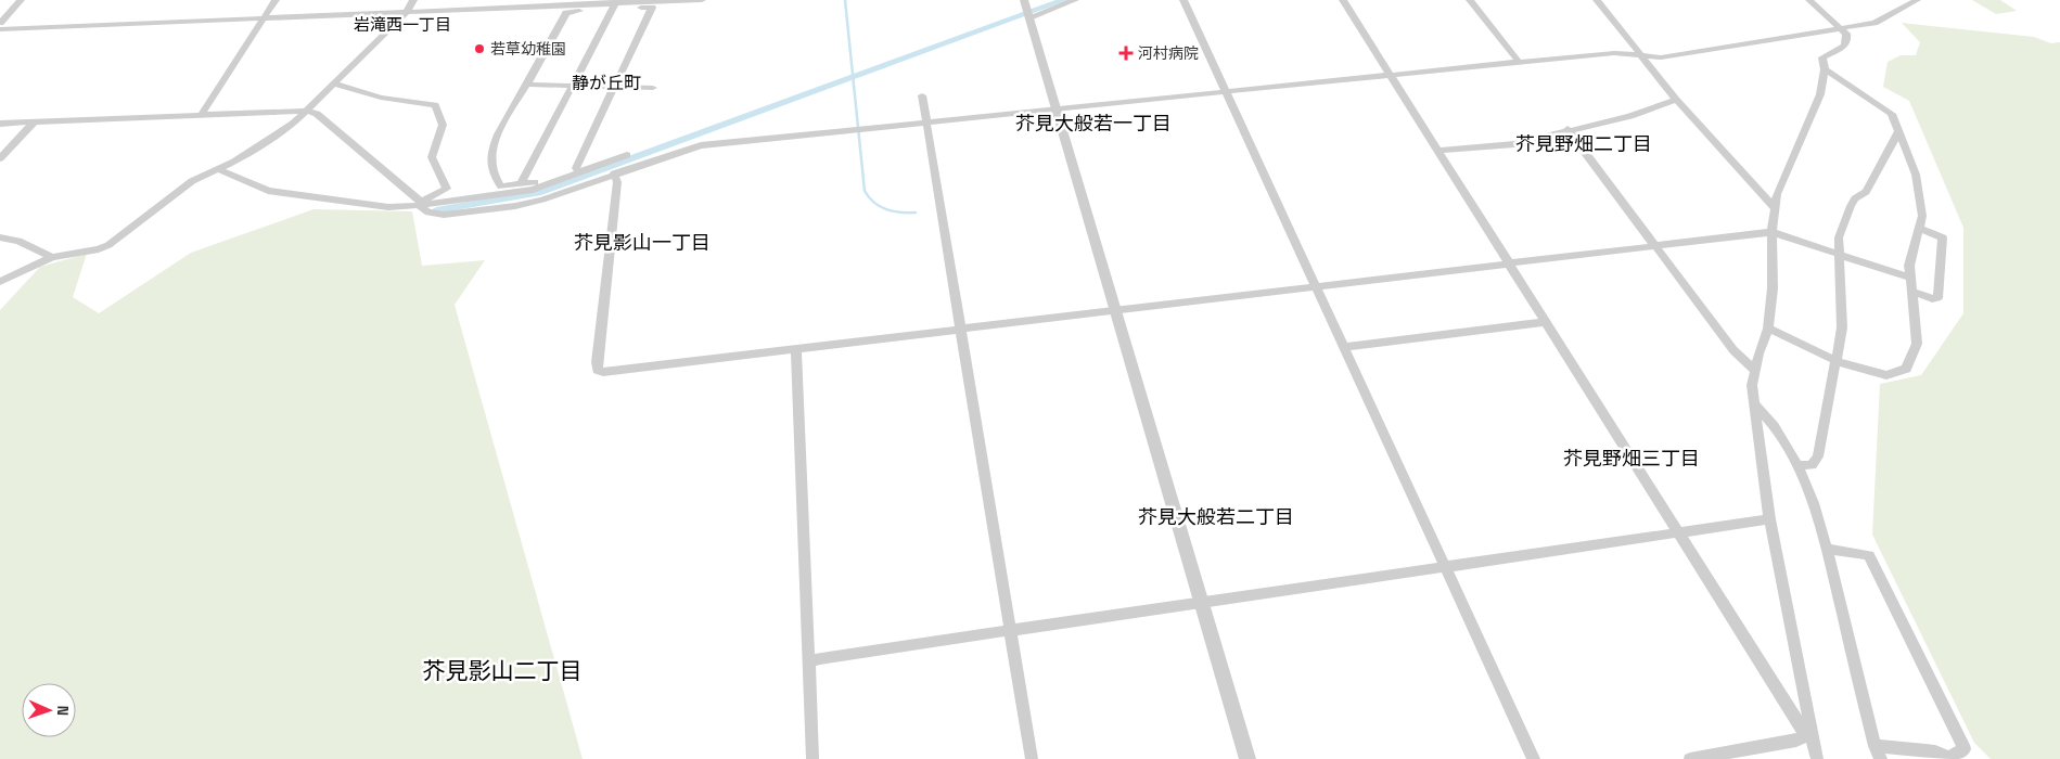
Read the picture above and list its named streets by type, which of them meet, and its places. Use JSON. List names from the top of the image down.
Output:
{
  "districts": [
    "岩滝西一丁目",
    "静が丘町",
    "芥見大般若一丁目",
    "芥見野畑二丁目",
    "芥見影山一丁目",
    "芥見野畑三丁目",
    "芥見大般若二丁目",
    "芥見影山二丁目"
  ],
  "places": {
    "other": ["若草幼稚園"],
    "health": ["河村病院"]
  },
  "north": "right"
}
